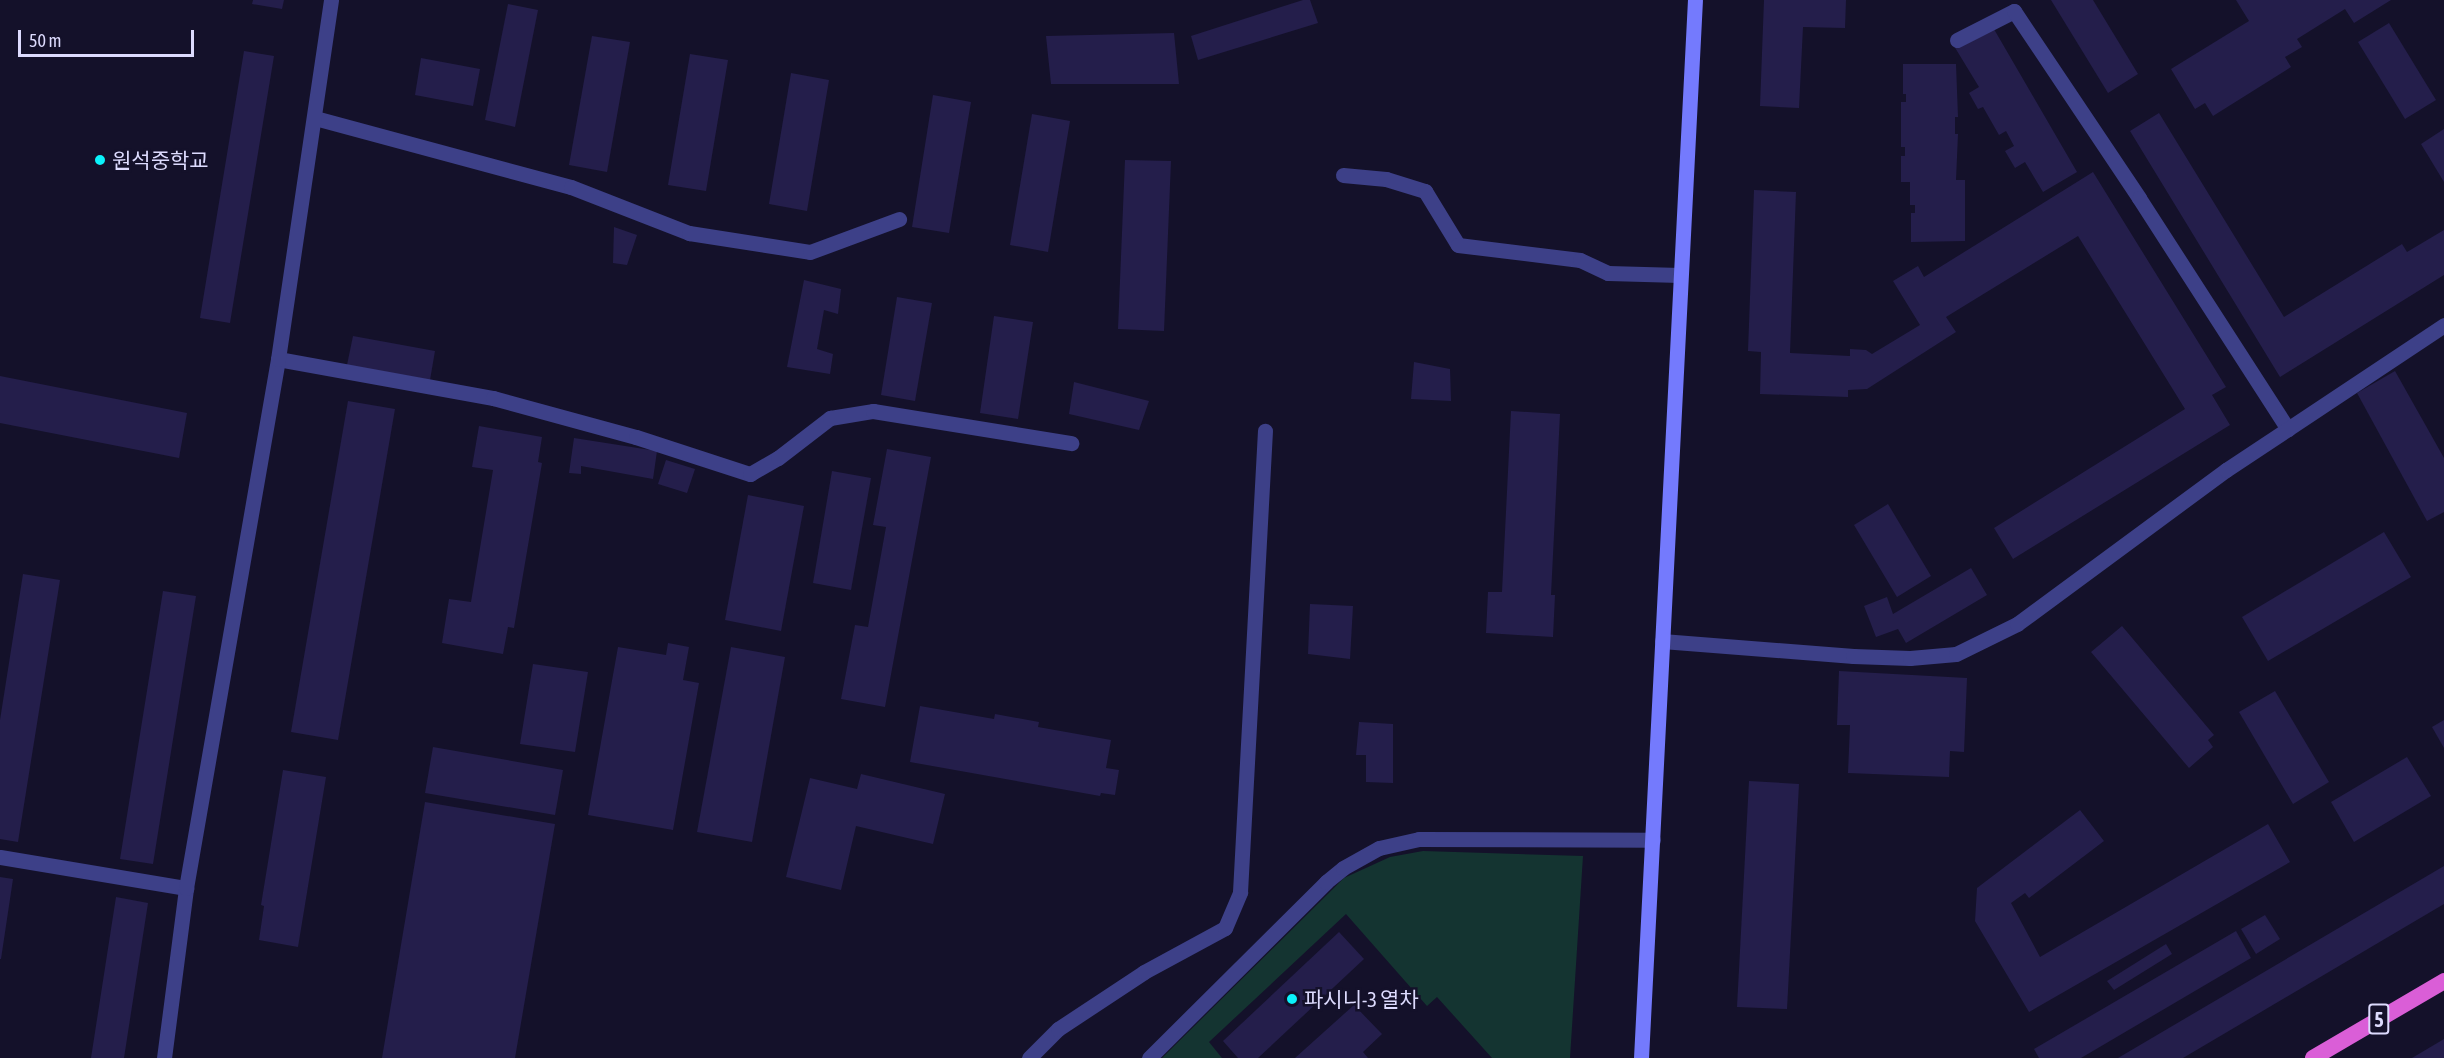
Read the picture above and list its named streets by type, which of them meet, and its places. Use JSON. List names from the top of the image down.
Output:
{
  "streets": {
    "highway": ["5"]
  },
  "places": ["원석중학교", "파시니-3 열차"],
  "scale_bar": "50 m"
}
